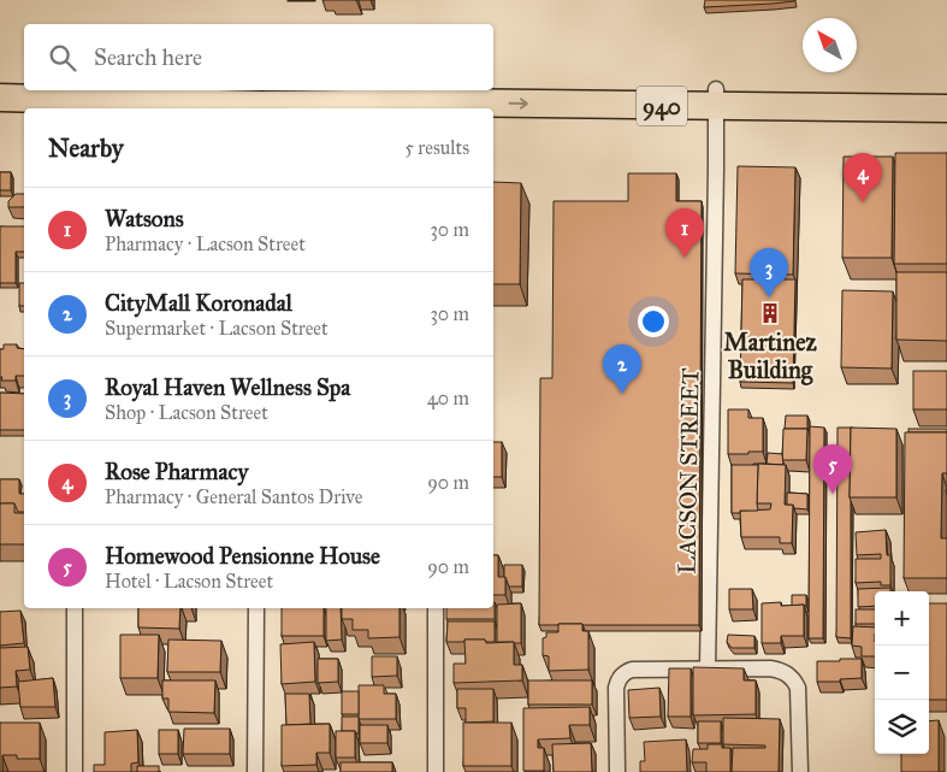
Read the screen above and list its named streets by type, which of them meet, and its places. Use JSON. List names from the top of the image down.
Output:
{
  "streets": {
    "highway": ["940"],
    "street": ["LACSON STREET"]
  },
  "crossings": [
    ["940", "LACSON STREET"]
  ],
  "places": {
    "building": ["Martinez Building"]
  },
  "north": "top left",
  "page": {
    "search": "Search here",
    "heading": ["Nearby", "5 results"],
    "pins": [
      "4",
      "1",
      "3",
      "2",
      "5"
    ],
    "list": [
      {
        "mark": "1",
        "name": "Watsons",
        "note": "Pharmacy · Lacson Street",
        "value": "30 m"
      },
      {
        "mark": "2",
        "name": "CityMall Koronadal",
        "note": "Supermarket · Lacson Street",
        "value": "30 m"
      },
      {
        "mark": "3",
        "name": "Royal Haven Wellness Spa",
        "note": "Shop · Lacson Street",
        "value": "40 m"
      },
      {
        "mark": "4",
        "name": "Rose Pharmacy",
        "note": "Pharmacy · General Santos Drive",
        "value": "90 m"
      },
      {
        "mark": "5",
        "name": "Homewood Pensionne House",
        "note": "Hotel · Lacson Street",
        "value": "90 m"
      }
    ],
    "map_buttons": ["+", "−"]
  }
}
